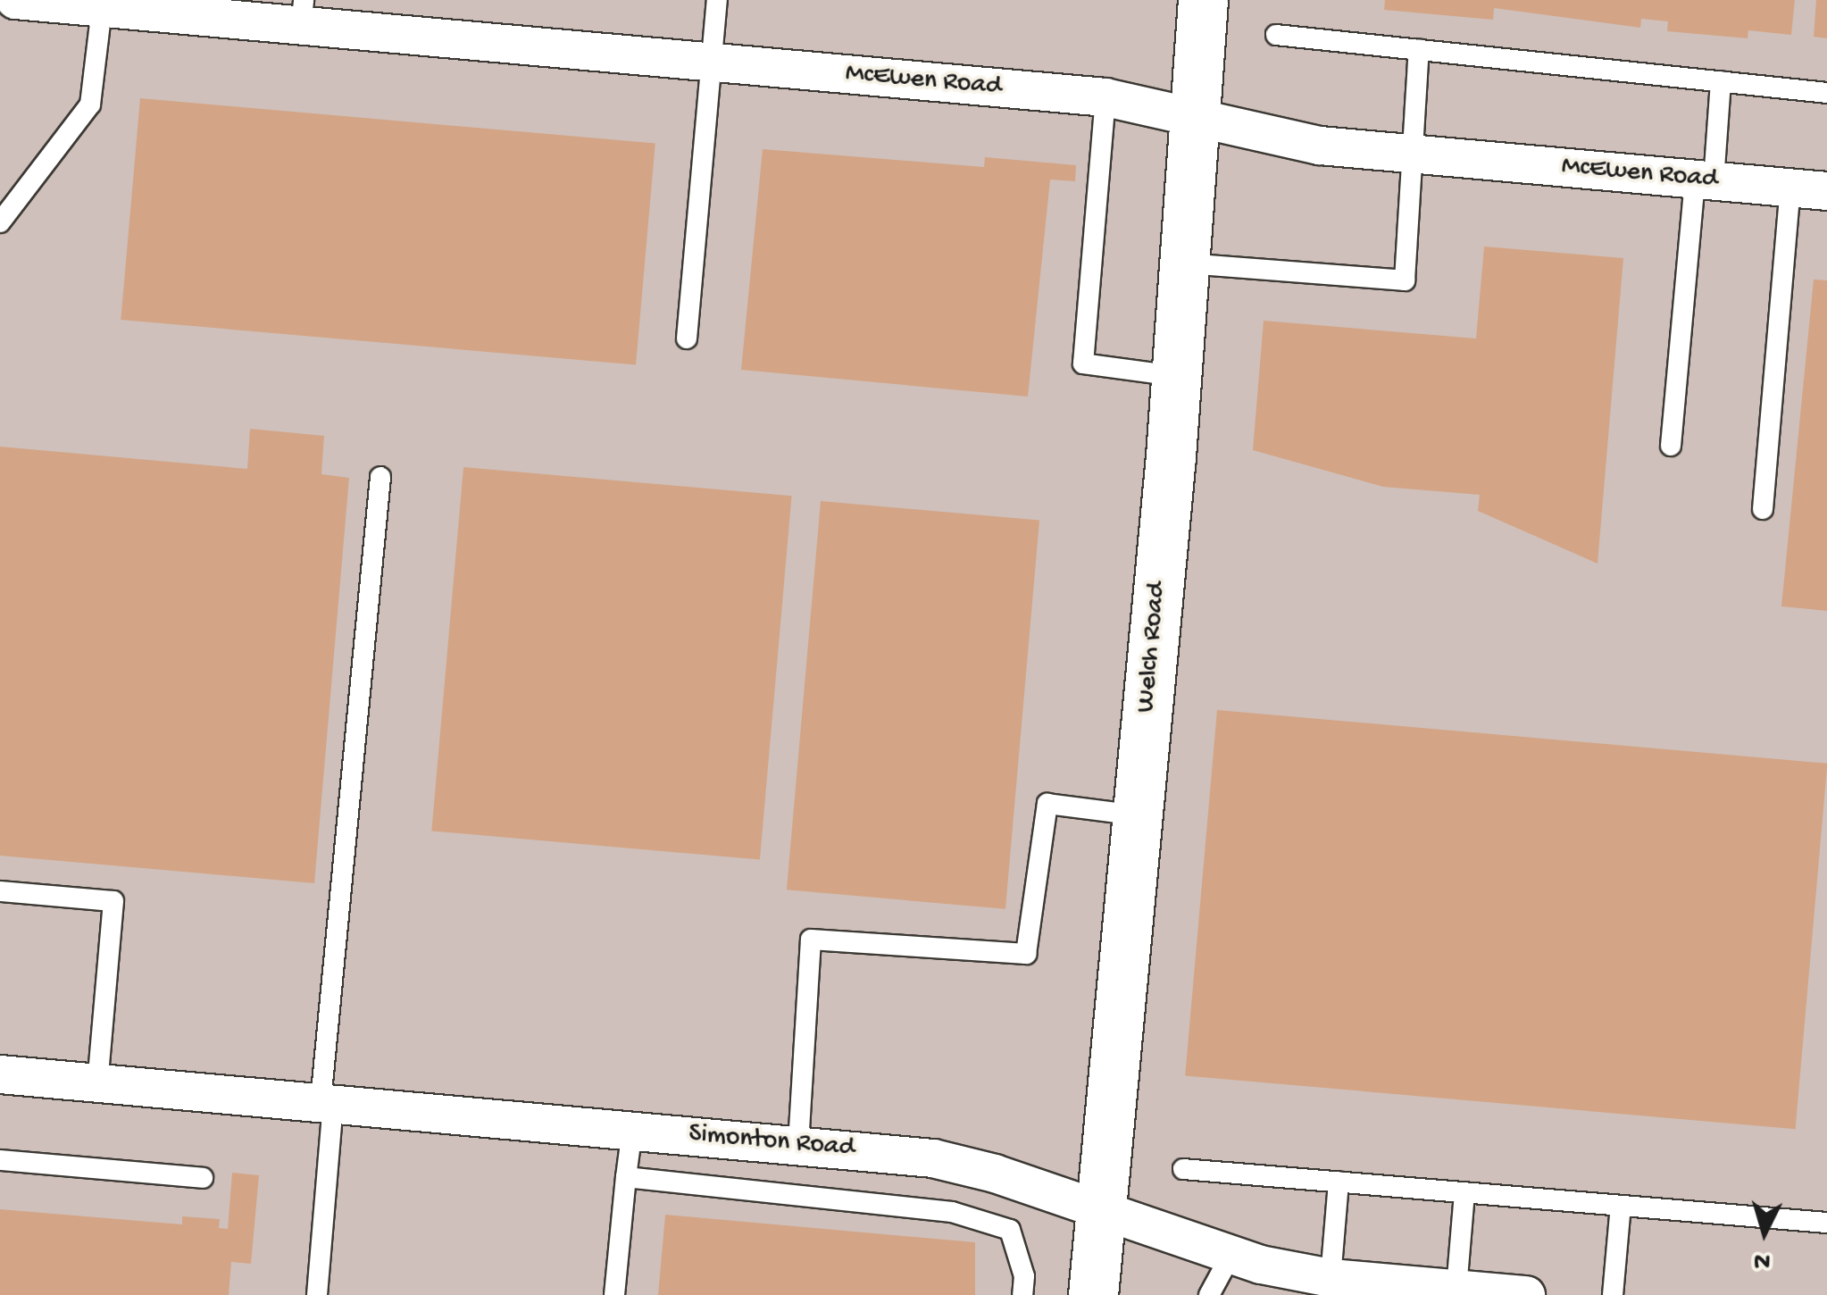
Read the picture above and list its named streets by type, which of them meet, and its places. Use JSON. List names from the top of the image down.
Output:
{
  "streets": {
    "street": ["McEwen Road", "Welch Road", "Simonton Road"]
  },
  "crossings": [
    ["McEwen Road", "Welch Road"],
    ["Welch Road", "Simonton Road"]
  ],
  "north": "bottom"
}
